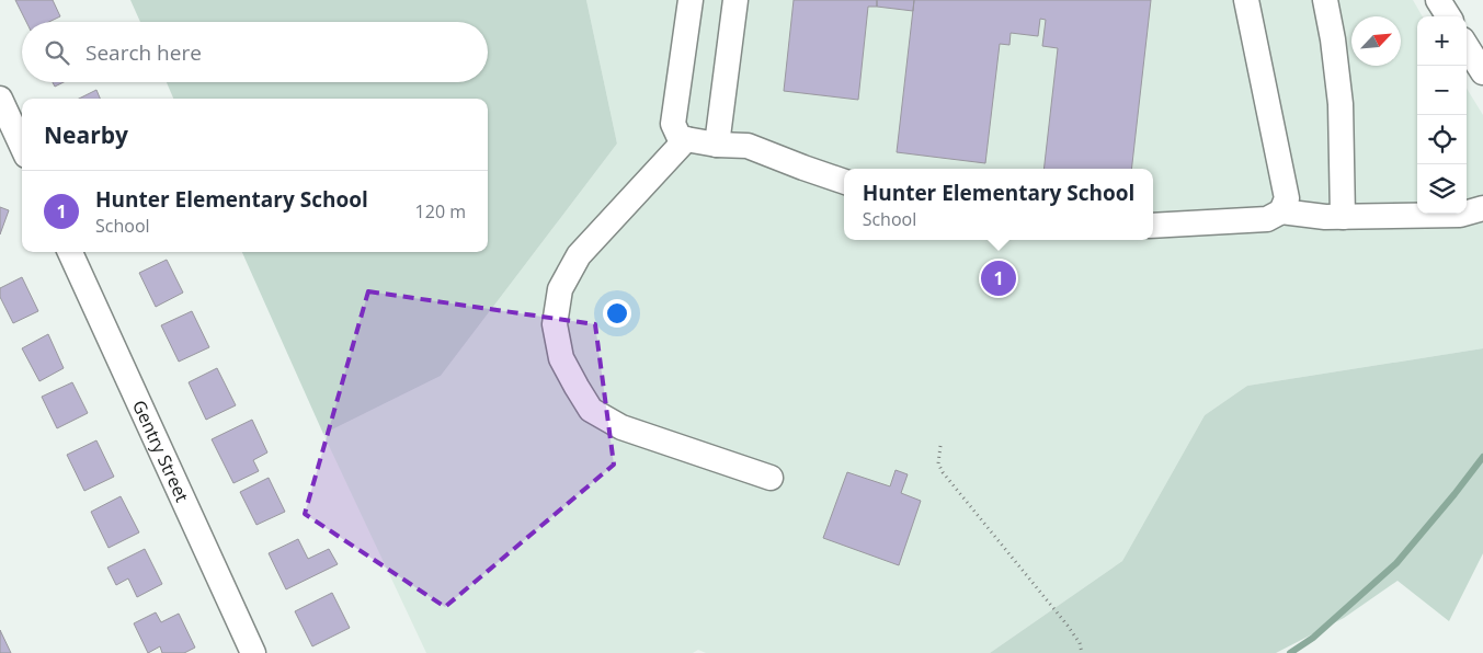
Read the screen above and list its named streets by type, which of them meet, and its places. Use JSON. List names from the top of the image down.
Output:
{
  "streets": {
    "street": ["Gentry Street"]
  },
  "north": "top right",
  "page": {
    "map_buttons": ["+", "−"],
    "search": "Search here",
    "heading": "Nearby",
    "popup": ["Hunter Elementary School", "School"],
    "list": [
      {
        "mark": "1",
        "name": "Hunter Elementary School",
        "note": "School",
        "value": "120 m"
      }
    ],
    "pins": "1"
  }
}
